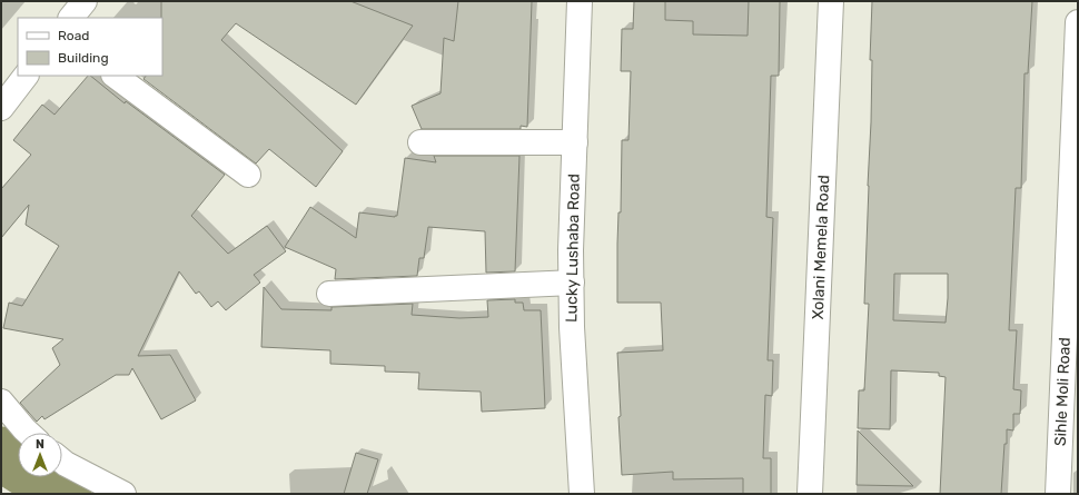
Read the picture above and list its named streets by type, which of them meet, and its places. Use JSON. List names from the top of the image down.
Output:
{
  "streets": {
    "street": ["Lucky Lushaba Road", "Xolani Memela Road", "Sihle Moli Road"]
  },
  "legend": ["Road", "Building"],
  "north": "top"
}
